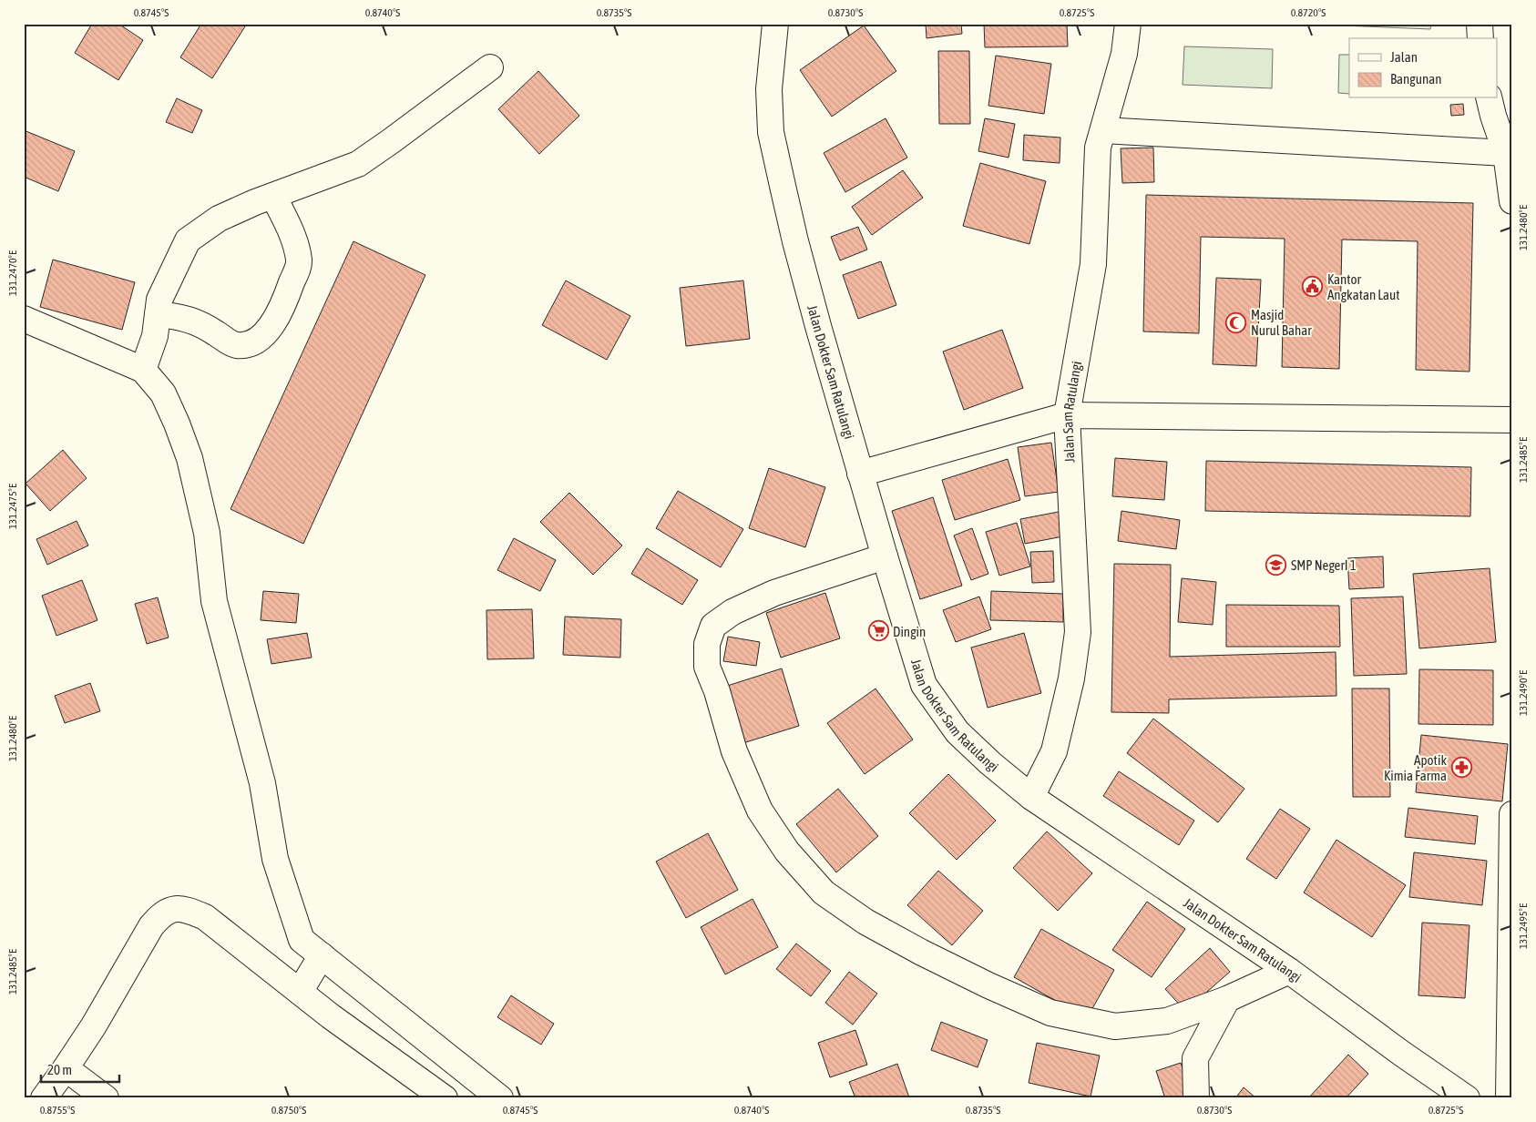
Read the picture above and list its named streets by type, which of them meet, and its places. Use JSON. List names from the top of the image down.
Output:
{
  "streets": {
    "street": ["Jalan Dokter Sam Ratulangi", "Jalan Sam Ratulangi"]
  },
  "crossings": [
    ["Jalan Dokter Sam Ratulangi", "Jalan Sam Ratulangi"]
  ],
  "places": {
    "public building": ["Kantor Angkatan Laut"],
    "mosque": ["Masjid Nurul Bahar"],
    "school or university": ["SMP NegerI 1"],
    "supermarket": ["Dingin"],
    "pharmacy": ["Apotik Kimia Farma"]
  },
  "legend": ["Jalan", "Bangunan"],
  "scale_bar": "20 m",
  "coordinates": [
    "0.8745°S",
    "0.8740°S",
    "0.8735°S",
    "0.8730°S",
    "0.8725°S",
    "0.8720°S",
    "131.2480°E",
    "131.2470°E",
    "131.2485°E",
    "131.2475°E",
    "131.2490°E",
    "131.2495°E",
    "0.8755°S",
    "0.8750°S"
  ]
}
